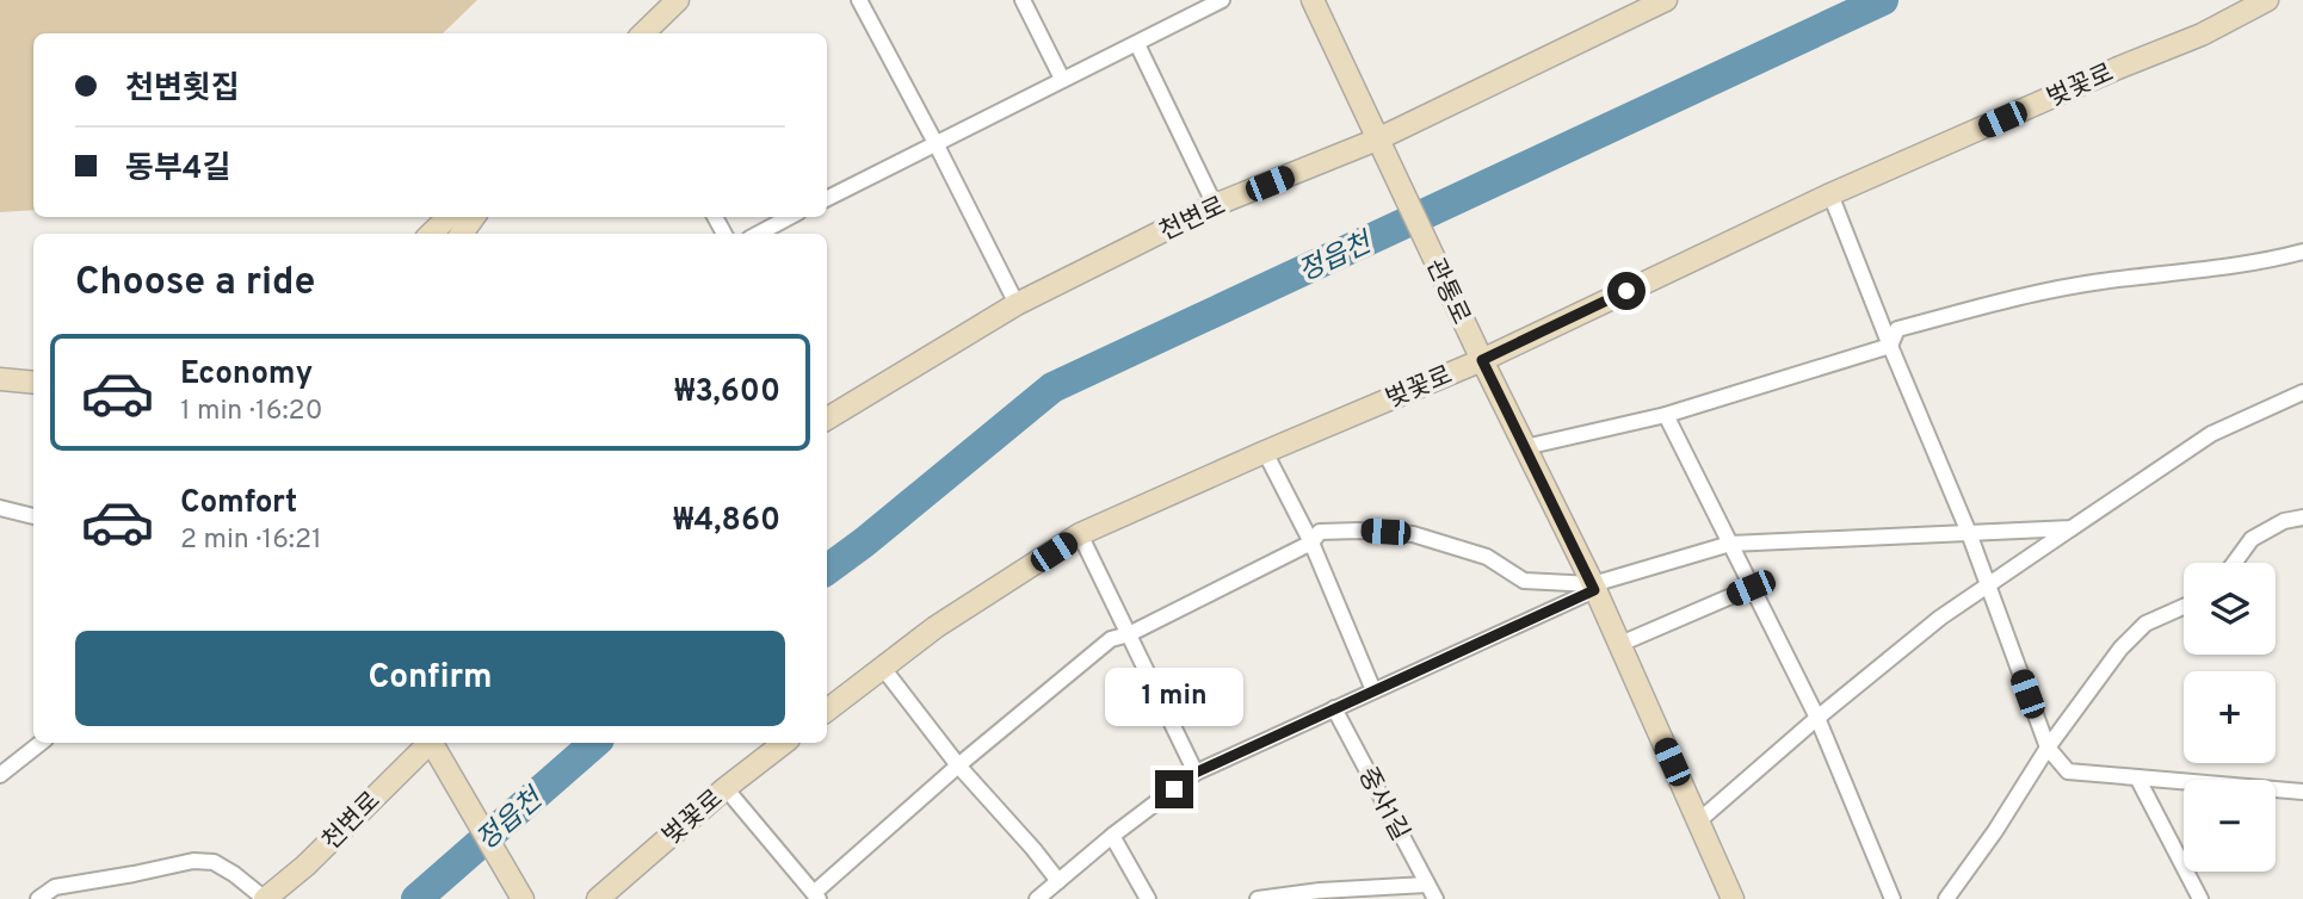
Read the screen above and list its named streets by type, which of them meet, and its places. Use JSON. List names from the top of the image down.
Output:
{
  "streets": {
    "street": [
      "벚꽃로",
      "천변로",
      "관통로",
      "중사1길"
    ]
  },
  "crossings": [
    ["벚꽃로", "관통로"],
    ["천변로", "관통로"]
  ],
  "water": ["정읍천"],
  "page": {
    "banner": ["천변횟집", "동부4길"],
    "heading": "Choose a ride",
    "list": [
      {
        "name": "Economy",
        "note": "1 min · 16:20",
        "value": "₩3,600"
      },
      {
        "name": "Comfort",
        "note": "2 min · 16:21",
        "value": "₩4,860"
      }
    ],
    "map_buttons": ["+", "−"],
    "buttons": "Confirm",
    "bubble": "1 min"
  }
}
